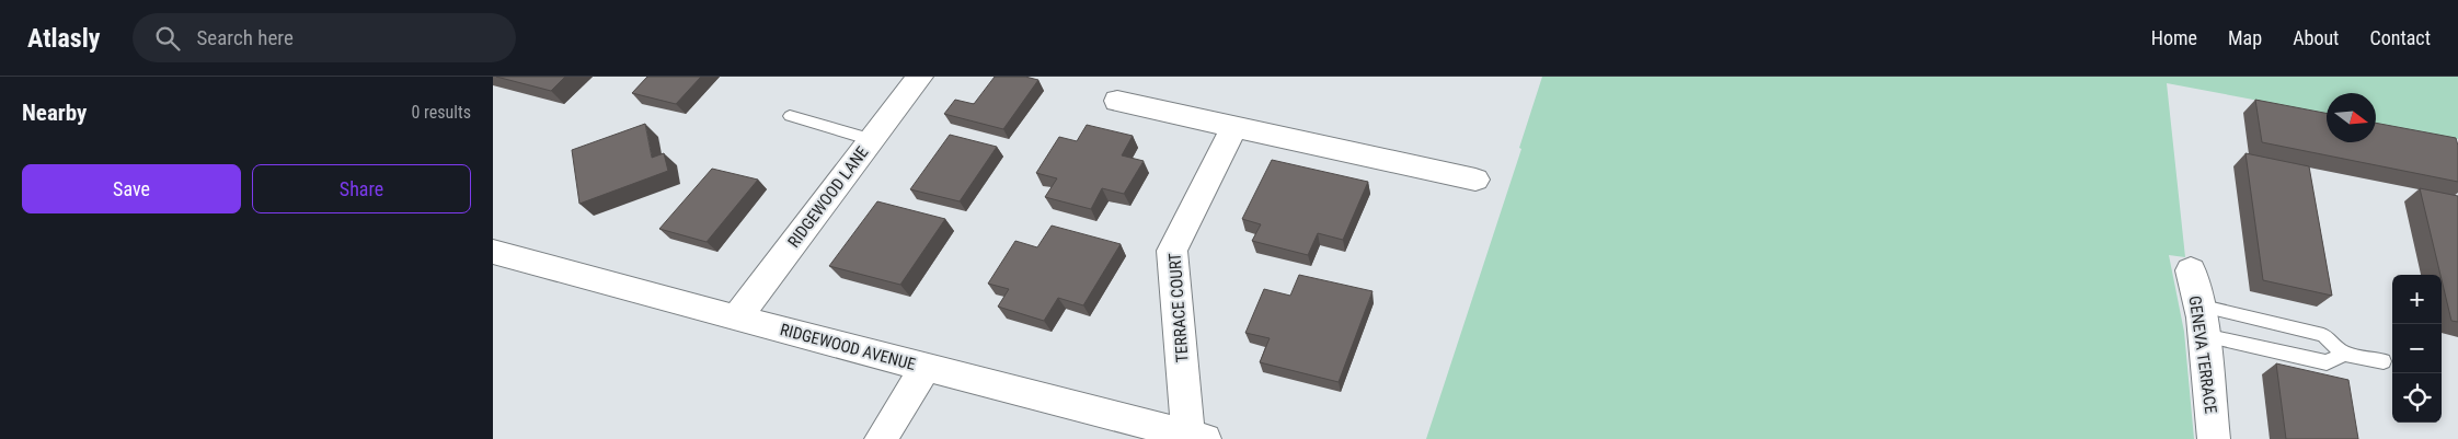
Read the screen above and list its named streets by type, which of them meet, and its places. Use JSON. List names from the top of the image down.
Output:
{
  "streets": {
    "street": [
      "RIDGEWOOD LANE",
      "TERRACE COURT",
      "RIDGEWOOD AVENUE",
      "GENEVA TERRACE"
    ]
  },
  "crossings": [
    ["RIDGEWOOD LANE", "RIDGEWOOD AVENUE"],
    ["TERRACE COURT", "RIDGEWOOD AVENUE"]
  ],
  "north": "right",
  "page": {
    "header": "Atlasly",
    "search": "Search here",
    "nav": [
      "Home",
      "Map",
      "About",
      "Contact"
    ],
    "heading": ["Nearby", "0 results"],
    "buttons": ["Save", "Share"],
    "map_buttons": ["+", "−"]
  }
}
